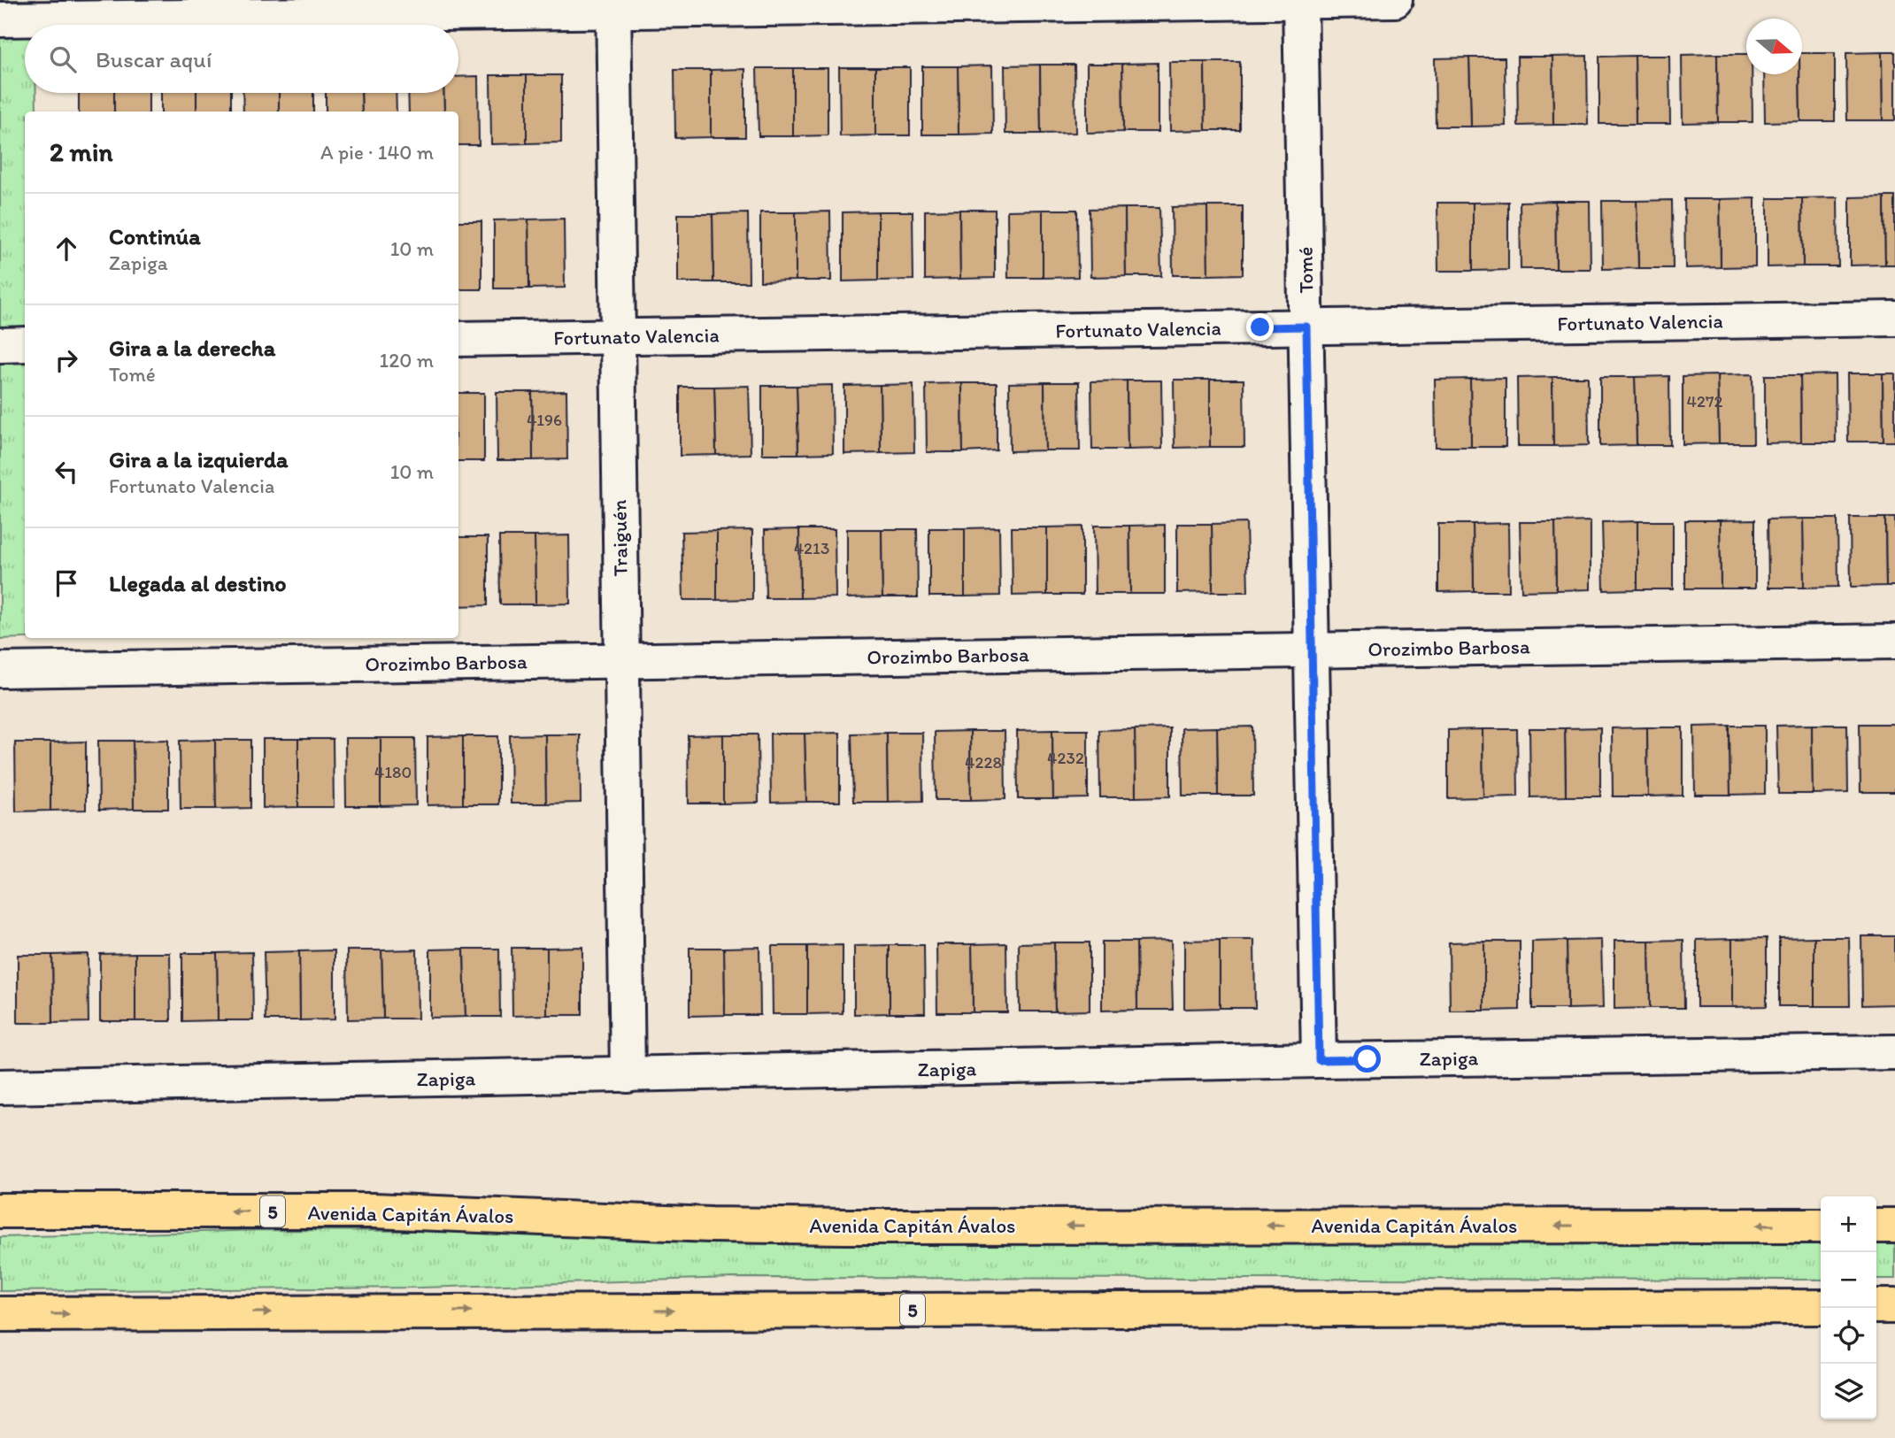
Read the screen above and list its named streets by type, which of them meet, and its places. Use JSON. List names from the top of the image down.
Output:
{
  "streets": {
    "highway": ["5", "Avenida Capitán Ávalos"],
    "street": [
      "Tomé",
      "Fortunato Valencia",
      "Traiguén",
      "Orozimbo Barbosa",
      "Zapiga"
    ]
  },
  "crossings": [
    ["Tomé", "Fortunato Valencia"],
    ["Tomé", "Orozimbo Barbosa"],
    ["Tomé", "Zapiga"],
    ["Fortunato Valencia", "Traiguén"],
    ["Traiguén", "Orozimbo Barbosa"],
    ["Traiguén", "Zapiga"]
  ],
  "house_numbers": [
    "4272",
    "4196",
    "4213",
    "4232",
    "4228",
    "4180"
  ],
  "north": "right",
  "page": {
    "search": "Buscar aquí",
    "heading": ["2 min", "A pie · 140 m"],
    "list": [
      ["Continúa", "Zapiga", "10 m"],
      ["Gira a la derecha", "Tomé", "120 m"],
      ["Gira a la izquierda", "Fortunato Valencia", "10 m"],
      "Llegada al destino"
    ],
    "map_buttons": ["+", "−"]
  }
}
